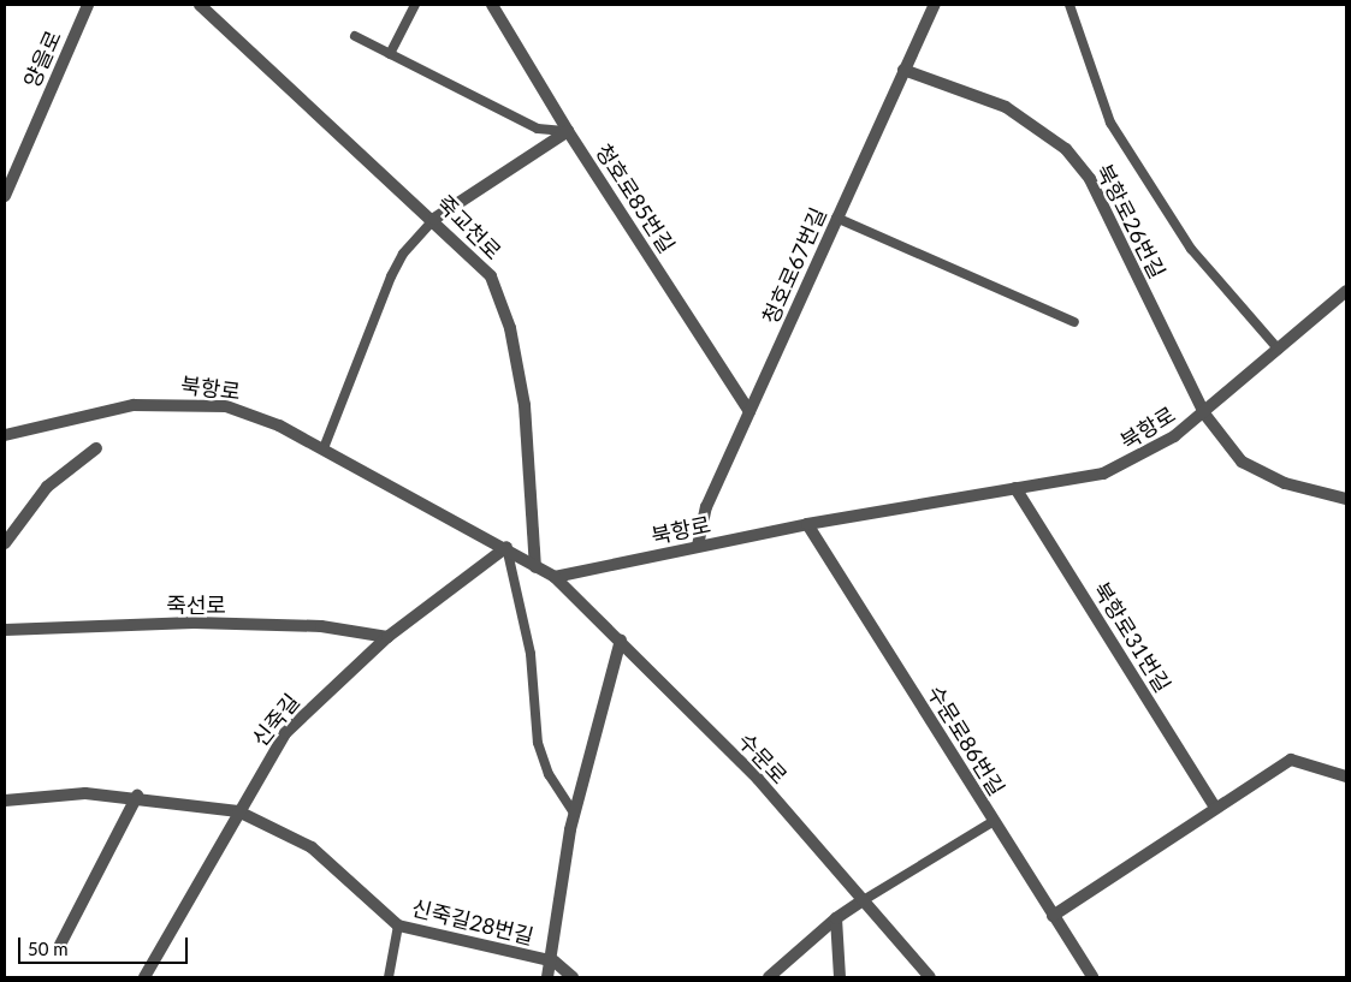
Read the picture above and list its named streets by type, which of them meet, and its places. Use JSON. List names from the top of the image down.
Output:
{
  "streets": {
    "street": [
      "양을로",
      "청호로85번길",
      "북항로26번길",
      "죽교천로",
      "청호로67번길",
      "북항로",
      "죽선로",
      "북항로31번길",
      "신죽길",
      "수문로86번길",
      "수문로",
      "신죽길28번길"
    ]
  },
  "crossings": [
    ["청호로85번길", "청호로67번길"],
    ["북항로26번길", "청호로67번길"],
    ["북항로26번길", "북항로"],
    ["죽교천로", "북항로"],
    ["청호로67번길", "북항로"],
    ["북항로", "북항로31번길"],
    ["북항로", "신죽길"],
    ["북항로", "수문로86번길"],
    ["북항로", "수문로"],
    ["죽선로", "신죽길"],
    ["신죽길", "신죽길28번길"]
  ],
  "scale_bar": "50 m"
}
